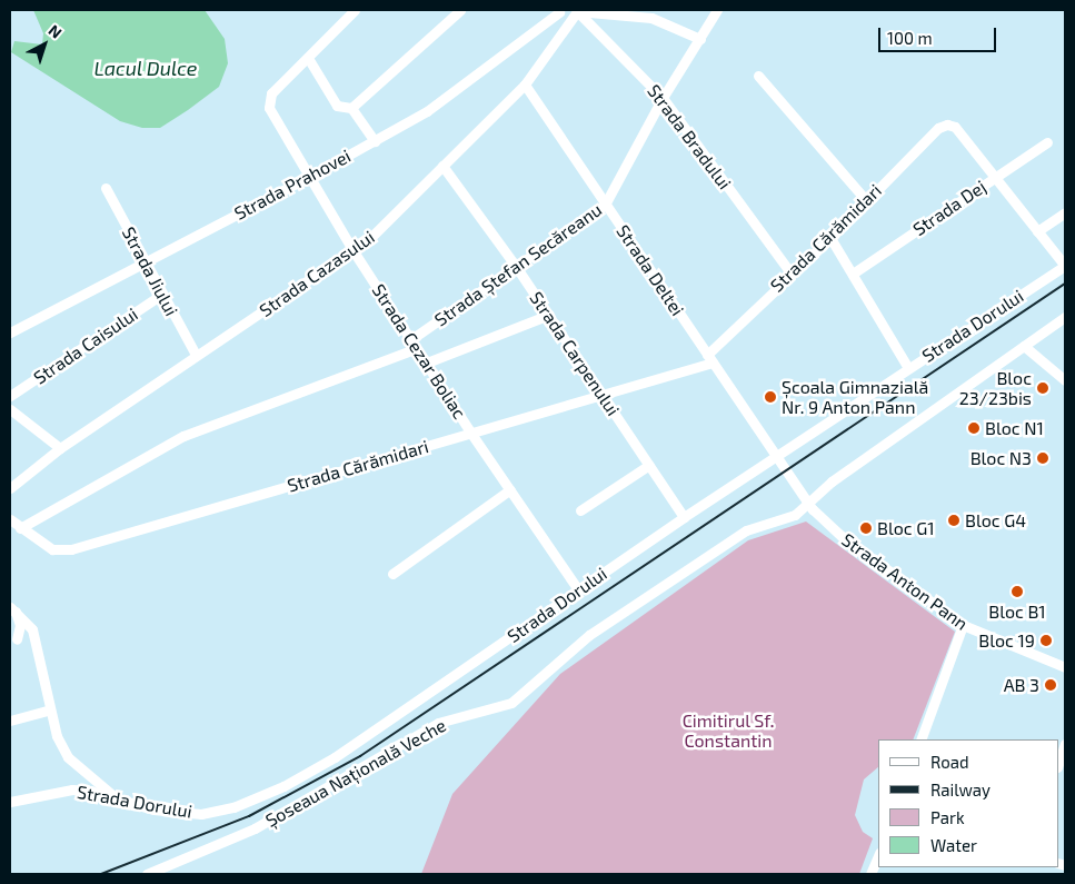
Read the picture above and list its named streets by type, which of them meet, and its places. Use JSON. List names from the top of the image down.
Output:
{
  "streets": {
    "street": [
      "Strada Bradului",
      "Strada Prahovei",
      "Strada Dej",
      "Strada Cărămidari",
      "Strada Ștefan Secăreanu",
      "Strada Deltei",
      "Strada Jiului",
      "Strada Cazasului",
      "Strada Dorului",
      "Strada Caisului",
      "Strada Cezar Boliac",
      "Strada Carpenului",
      "Strada Anton Pann",
      "Șoseaua Națională Veche"
    ]
  },
  "crossings": [
    ["Strada Bradului", "Strada Cărămidari"],
    ["Strada Bradului", "Strada Ștefan Secăreanu"],
    ["Strada Bradului", "Strada Cazasului"],
    ["Strada Prahovei", "Strada Jiului"],
    ["Strada Prahovei", "Strada Cezar Boliac"],
    ["Strada Dej", "Strada Cărămidari"],
    ["Strada Cărămidari", "Strada Deltei"],
    ["Strada Cărămidari", "Strada Cezar Boliac"],
    ["Strada Cărămidari", "Strada Carpenului"],
    ["Strada Ștefan Secăreanu", "Strada Deltei"],
    ["Strada Ștefan Secăreanu", "Strada Cezar Boliac"],
    ["Strada Ștefan Secăreanu", "Strada Carpenului"],
    ["Strada Deltei", "Strada Cazasului"],
    ["Strada Deltei", "Strada Dorului"],
    ["Strada Deltei", "Strada Anton Pann"],
    ["Strada Jiului", "Strada Cazasului"],
    ["Strada Jiului", "Strada Caisului"],
    ["Strada Cazasului", "Strada Cezar Boliac"],
    ["Strada Cazasului", "Strada Carpenului"],
    ["Strada Dorului", "Strada Cezar Boliac"],
    ["Strada Dorului", "Strada Carpenului"],
    ["Strada Dorului", "Strada Anton Pann"],
    ["Strada Anton Pann", "Șoseaua Națională Veche"]
  ],
  "water": ["Lacul Dulce"],
  "parks": ["Cimitirul Sf. Constantin"],
  "places": [
    "Bloc 23/23bis",
    "Școala Gimnazială Nr. 9 Anton Pann",
    "Bloc N1",
    "Bloc N3",
    "Bloc G4",
    "Bloc G1",
    "Bloc B1",
    "Bloc 19",
    "AB 3"
  ],
  "legend": [
    "Road",
    "Railway",
    "Park",
    "Water"
  ],
  "scale_bar": "100 m",
  "north": "top right"
}
